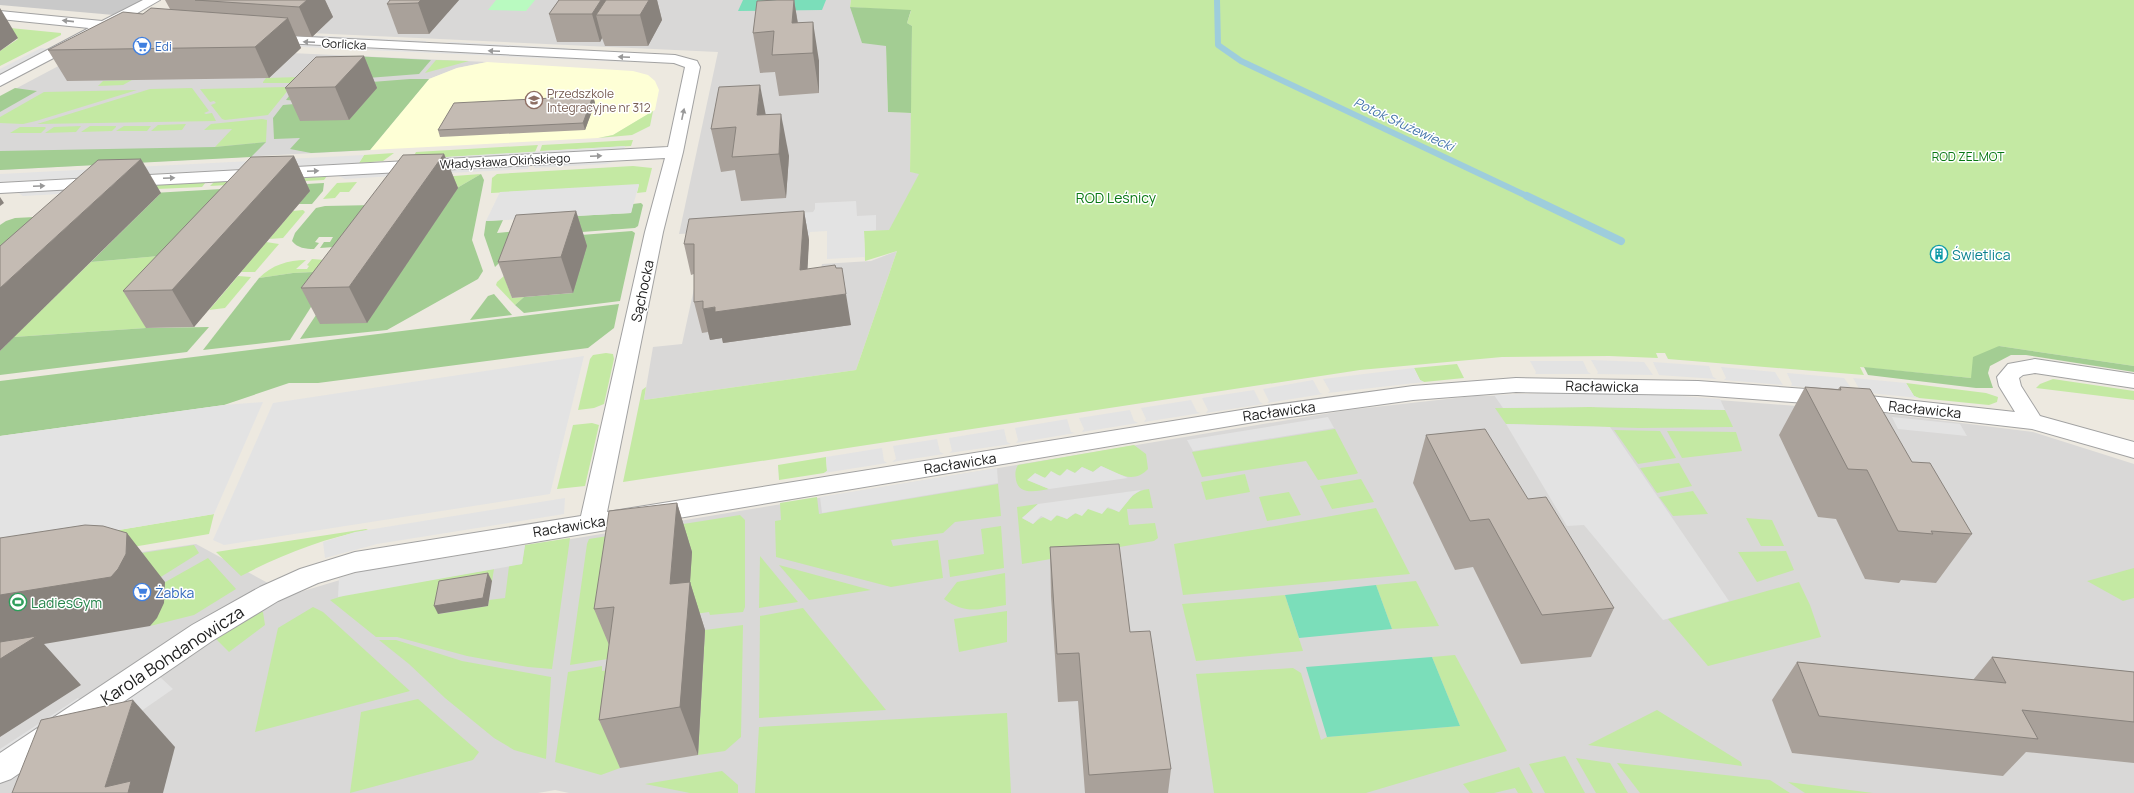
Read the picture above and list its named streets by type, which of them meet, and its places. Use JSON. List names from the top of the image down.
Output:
{
  "streets": {
    "street": [
      "Gorlicka",
      "Władysława Okińskiego",
      "Sąchocka",
      "Racławicka",
      "Karola Bohdanowicza"
    ]
  },
  "crossings": [
    ["Gorlicka", "Sąchocka"],
    ["Władysława Okińskiego", "Sąchocka"],
    ["Sąchocka", "Racławicka"],
    ["Racławicka", "Karola Bohdanowicza"]
  ],
  "one_way": ["Gorlicka"],
  "water": ["Potok Służewiecki"],
  "parks": ["ROD ZELMOT", "ROD Leśnicy"],
  "places": {
    "supermarket": ["Edi", "Żabka"],
    "school or university": ["Przedszkole Integracyjne nr 312"],
    "building": ["Świetlica"],
    "sports": ["LadiesGym"]
  }
}
